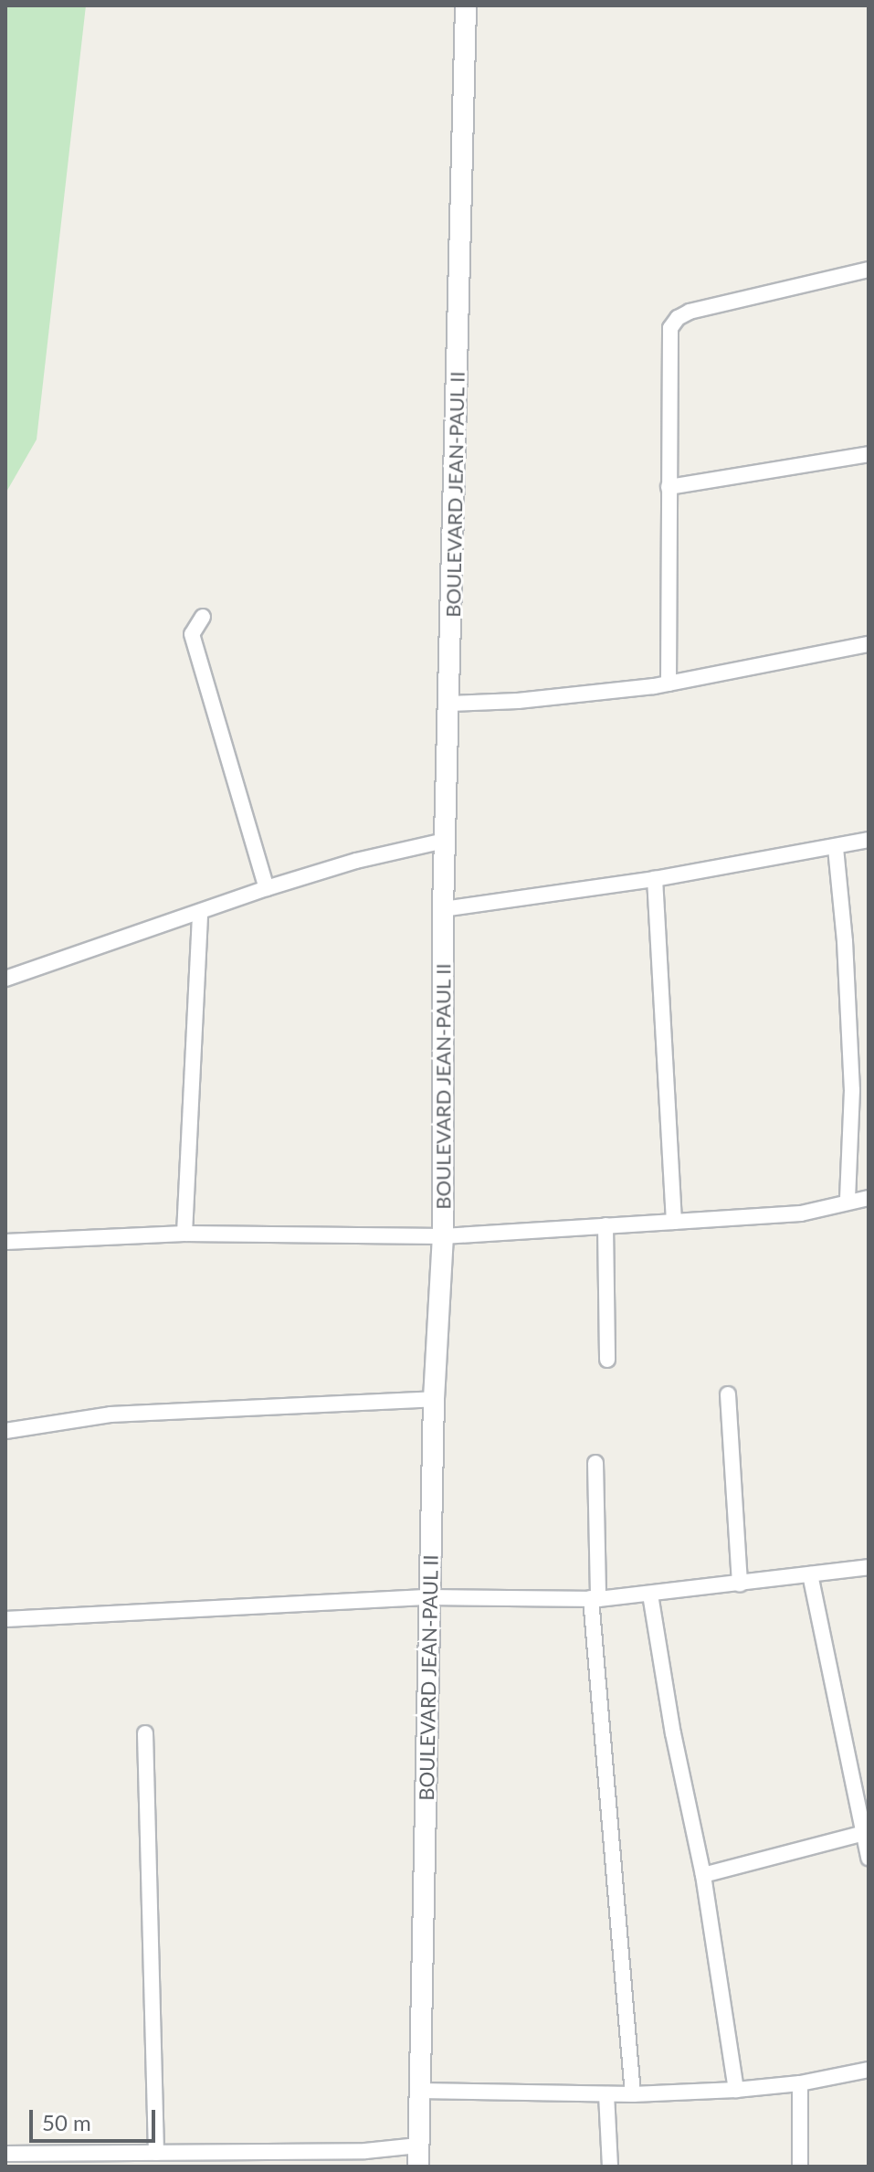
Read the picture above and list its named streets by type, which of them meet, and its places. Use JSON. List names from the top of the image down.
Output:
{
  "streets": {
    "main road": ["BOULEVARD JEAN-PAUL II"]
  },
  "scale_bar": "50 m"
}
